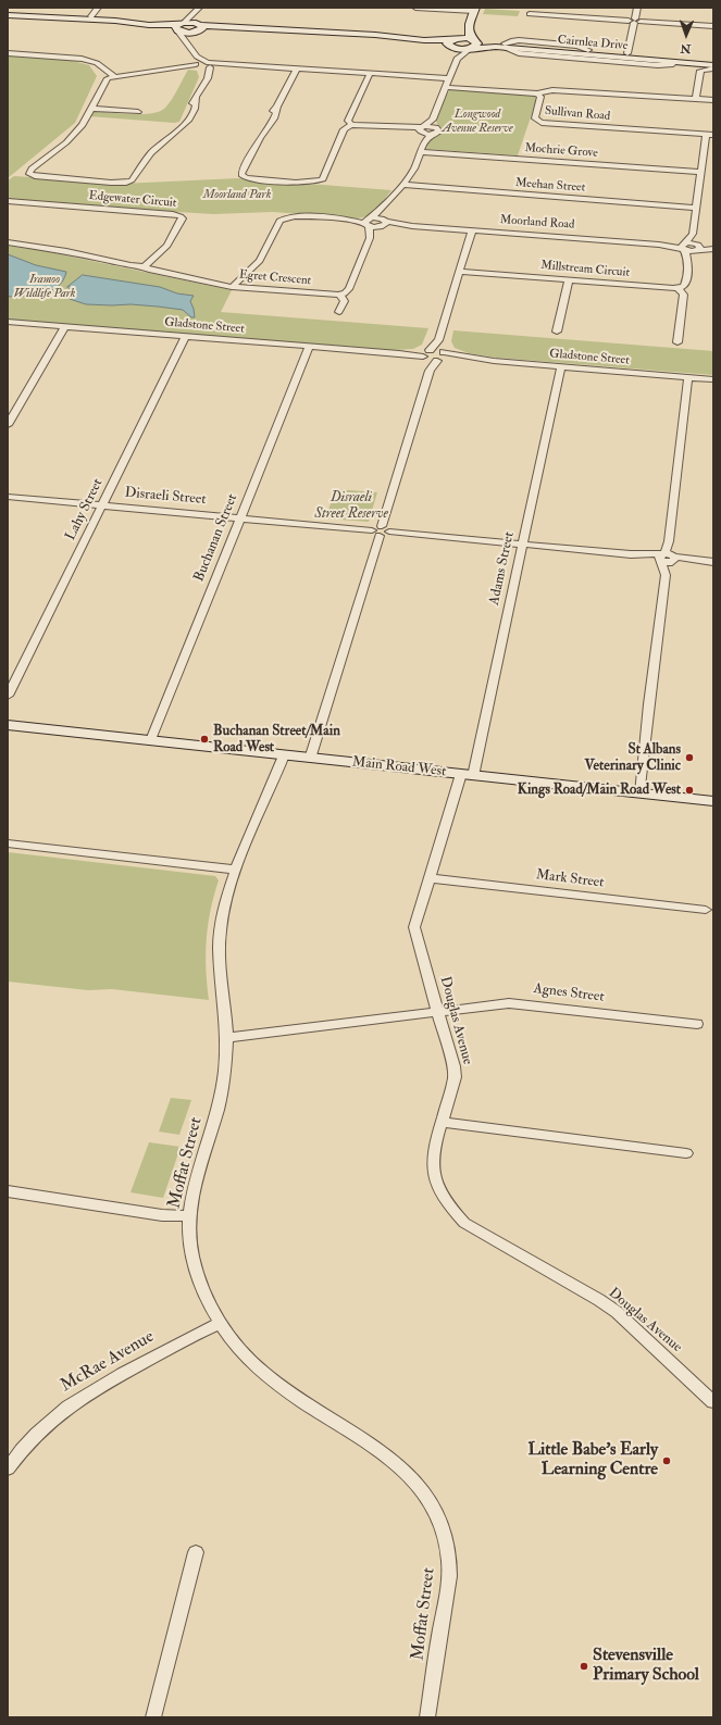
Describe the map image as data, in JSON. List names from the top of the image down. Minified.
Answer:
{"streets":{"street":["Cairnlea Drive","Sullivan Road","Mochrie Grove","Meehan Street","Edgewater Circuit","Moorland Road","Millstream Circuit","Egret Crescent","Gladstone Street","Disraeli Street","Lahy Street","Buchanan Street","Adams Street","Main Road West","Mark Street","Agnes Street","Douglas Avenue","Moffat Street","McRae Avenue"]},"crossings":[["Edgewater Circuit","Egret Crescent"],["Moorland Road","Egret Crescent"],["Gladstone Street","Lahy Street"],["Gladstone Street","Buchanan Street"],["Gladstone Street","Adams Street"],["Disraeli Street","Lahy Street"],["Disraeli Street","Buchanan Street"],["Disraeli Street","Adams Street"],["Buchanan Street","Main Road West"],["Adams Street","Main Road West"],["Adams Street","Douglas Avenue"],["Main Road West","Douglas Avenue"],["Main Road West","Moffat Street"],["Mark Street","Douglas Avenue"],["Agnes Street","Douglas Avenue"],["Agnes Street","Moffat Street"],["Moffat Street","McRae Avenue"]],"parks":["Longwood Avenue Reserve","Moorland Park","Iramoo Wildlife Park","Disraeli Street Reserve"],"places":["Buchanan Street/Main Road West","St Albans Veterinary Clinic","Kings Road/Main Road West","Little Babe's Early Learning Centre","Stevensville Primary School"],"north":"bottom"}
